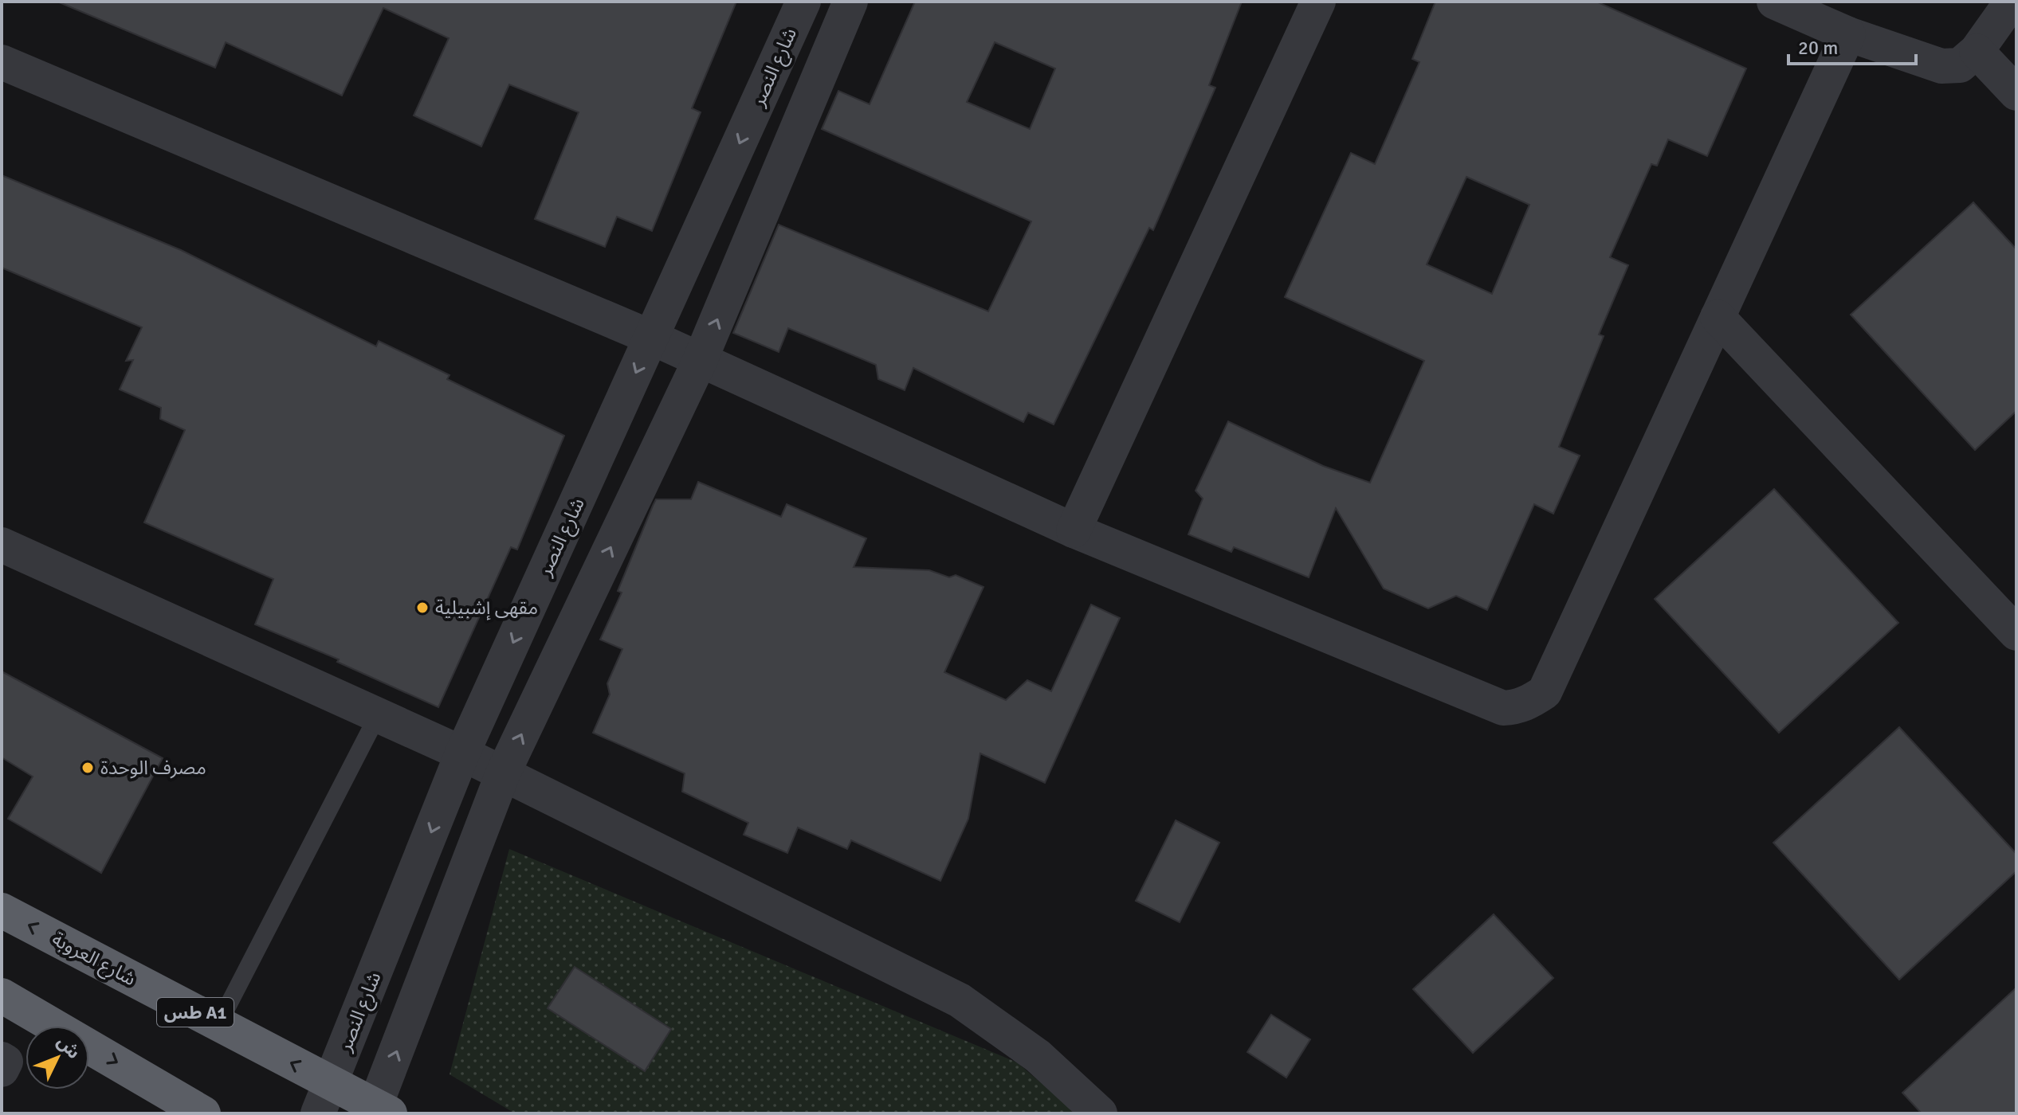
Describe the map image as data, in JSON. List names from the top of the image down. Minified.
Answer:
{"streets":{"highway":["شارع العروبة","طس A1"],"street":["شارع النصر"]},"crossings":[["شارع النصر","شارع العروبة"]],"places":["مقهى إشبيلية","مصرف الوحدة"],"scale_bar":"20 m","north":"top right"}
